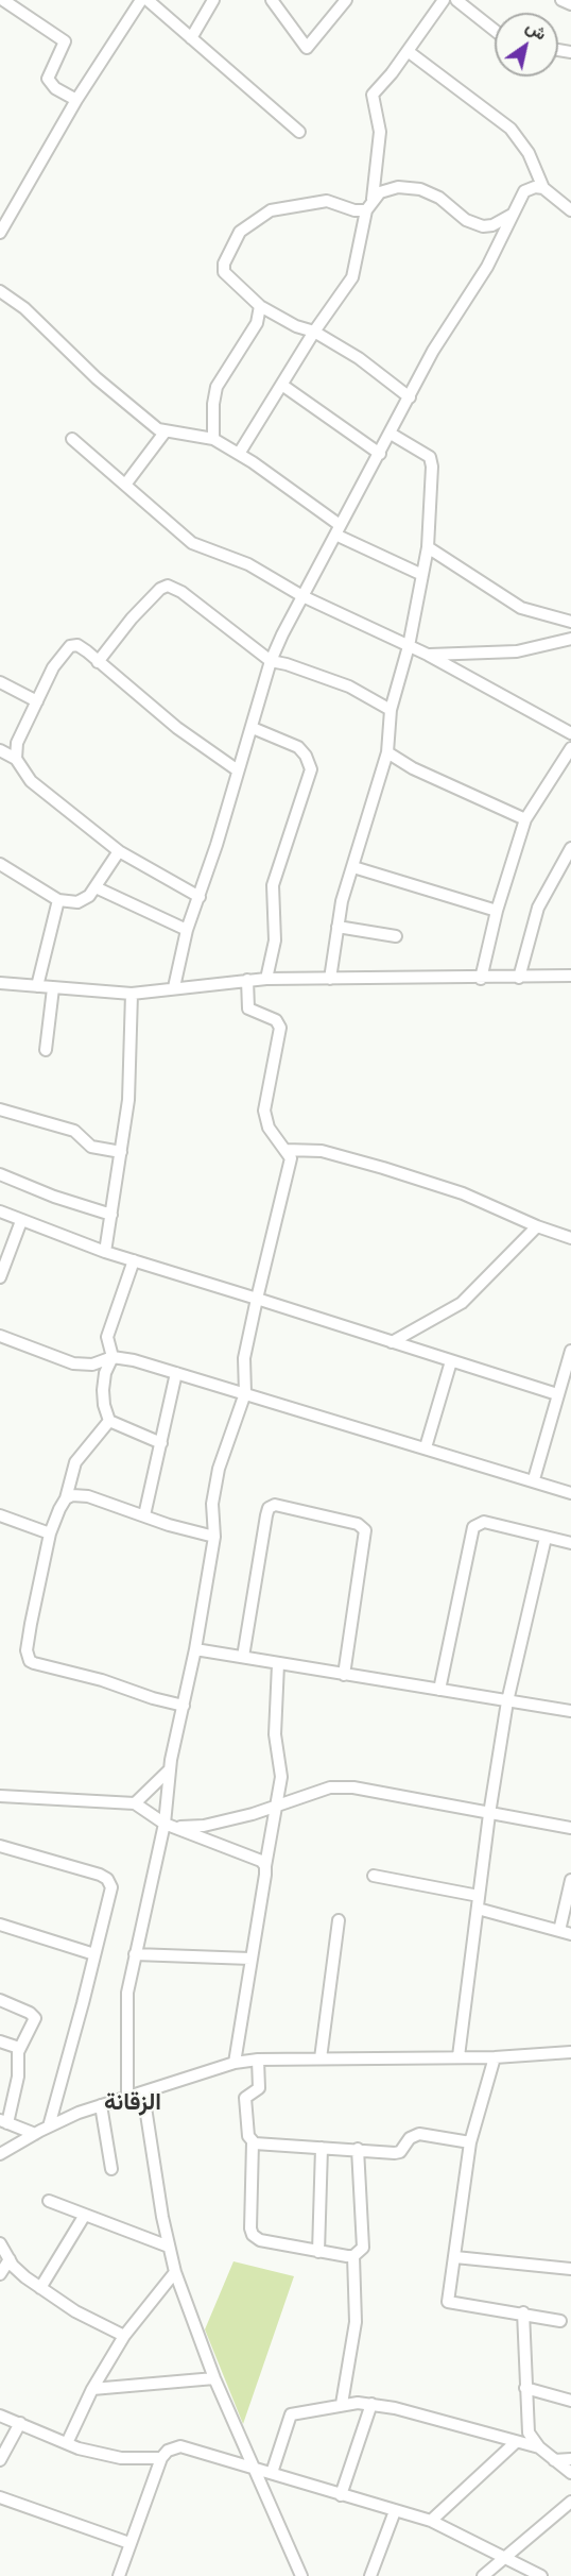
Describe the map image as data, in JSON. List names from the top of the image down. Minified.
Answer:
{"districts":["الزقانة"],"north":"top right"}
